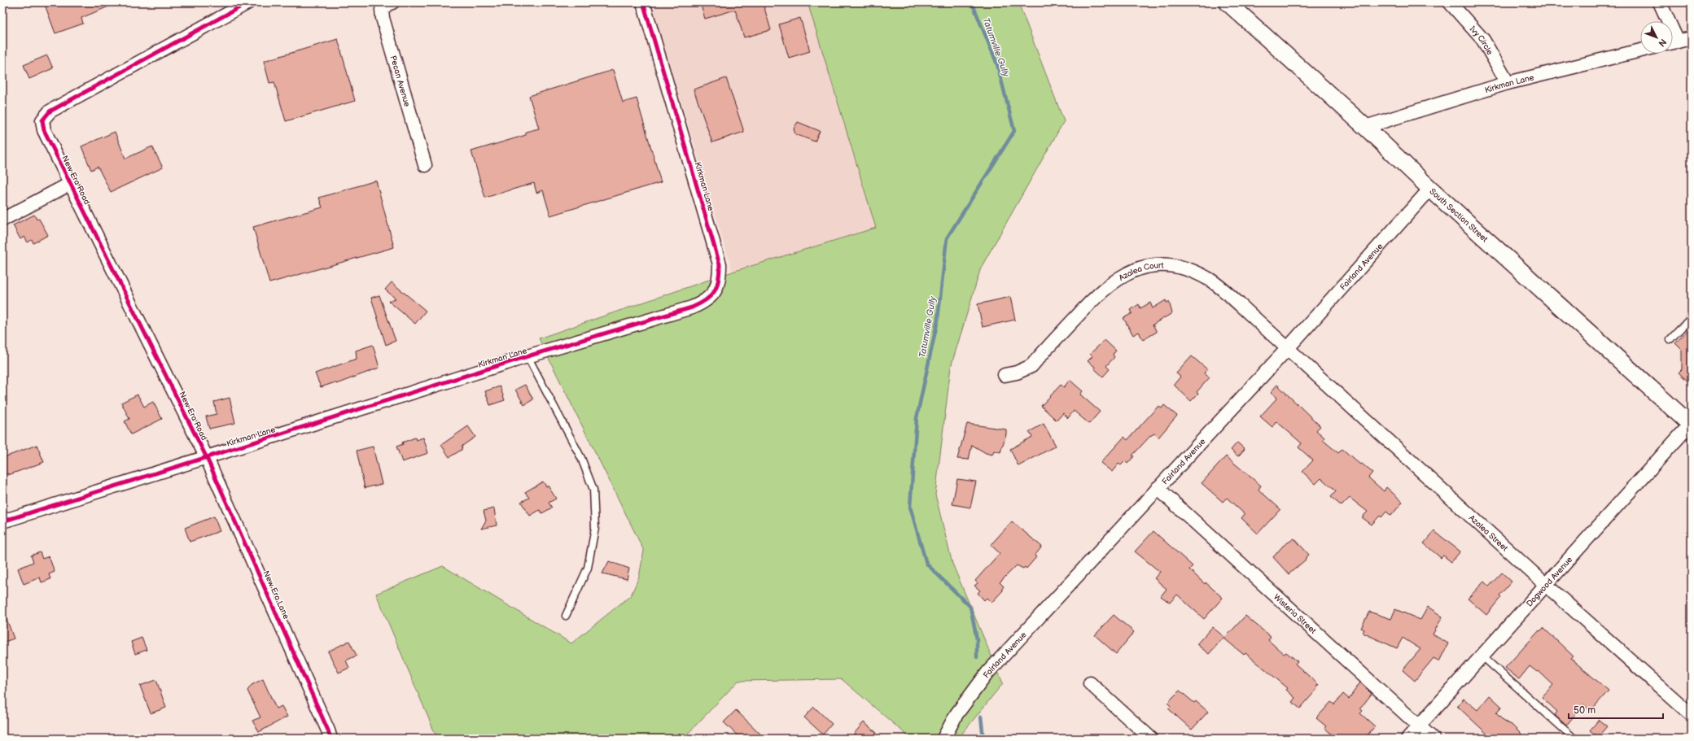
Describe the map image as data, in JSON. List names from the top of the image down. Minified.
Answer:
{"streets":{"street":["Ivy Circle","Pecan Avenue","Kirkman Lane","New Era Road","South Section Street","Fairland Avenue","Azalea Court","Azalea Street","Dogwood Avenue","New Era Lane","Wisteria Street"]},"crossings":[["Ivy Circle","Kirkman Lane"],["Kirkman Lane","New Era Road"],["Kirkman Lane","South Section Street"],["Kirkman Lane","New Era Lane"],["New Era Road","New Era Lane"],["South Section Street","Fairland Avenue"],["South Section Street","Dogwood Avenue"],["Fairland Avenue","Azalea Court"],["Fairland Avenue","Azalea Street"],["Fairland Avenue","Wisteria Street"],["Azalea Court","Azalea Street"],["Azalea Street","Dogwood Avenue"],["Dogwood Avenue","Wisteria Street"]],"water":["Tatumville Gully"],"scale_bar":"50 m","north":"bottom right"}
